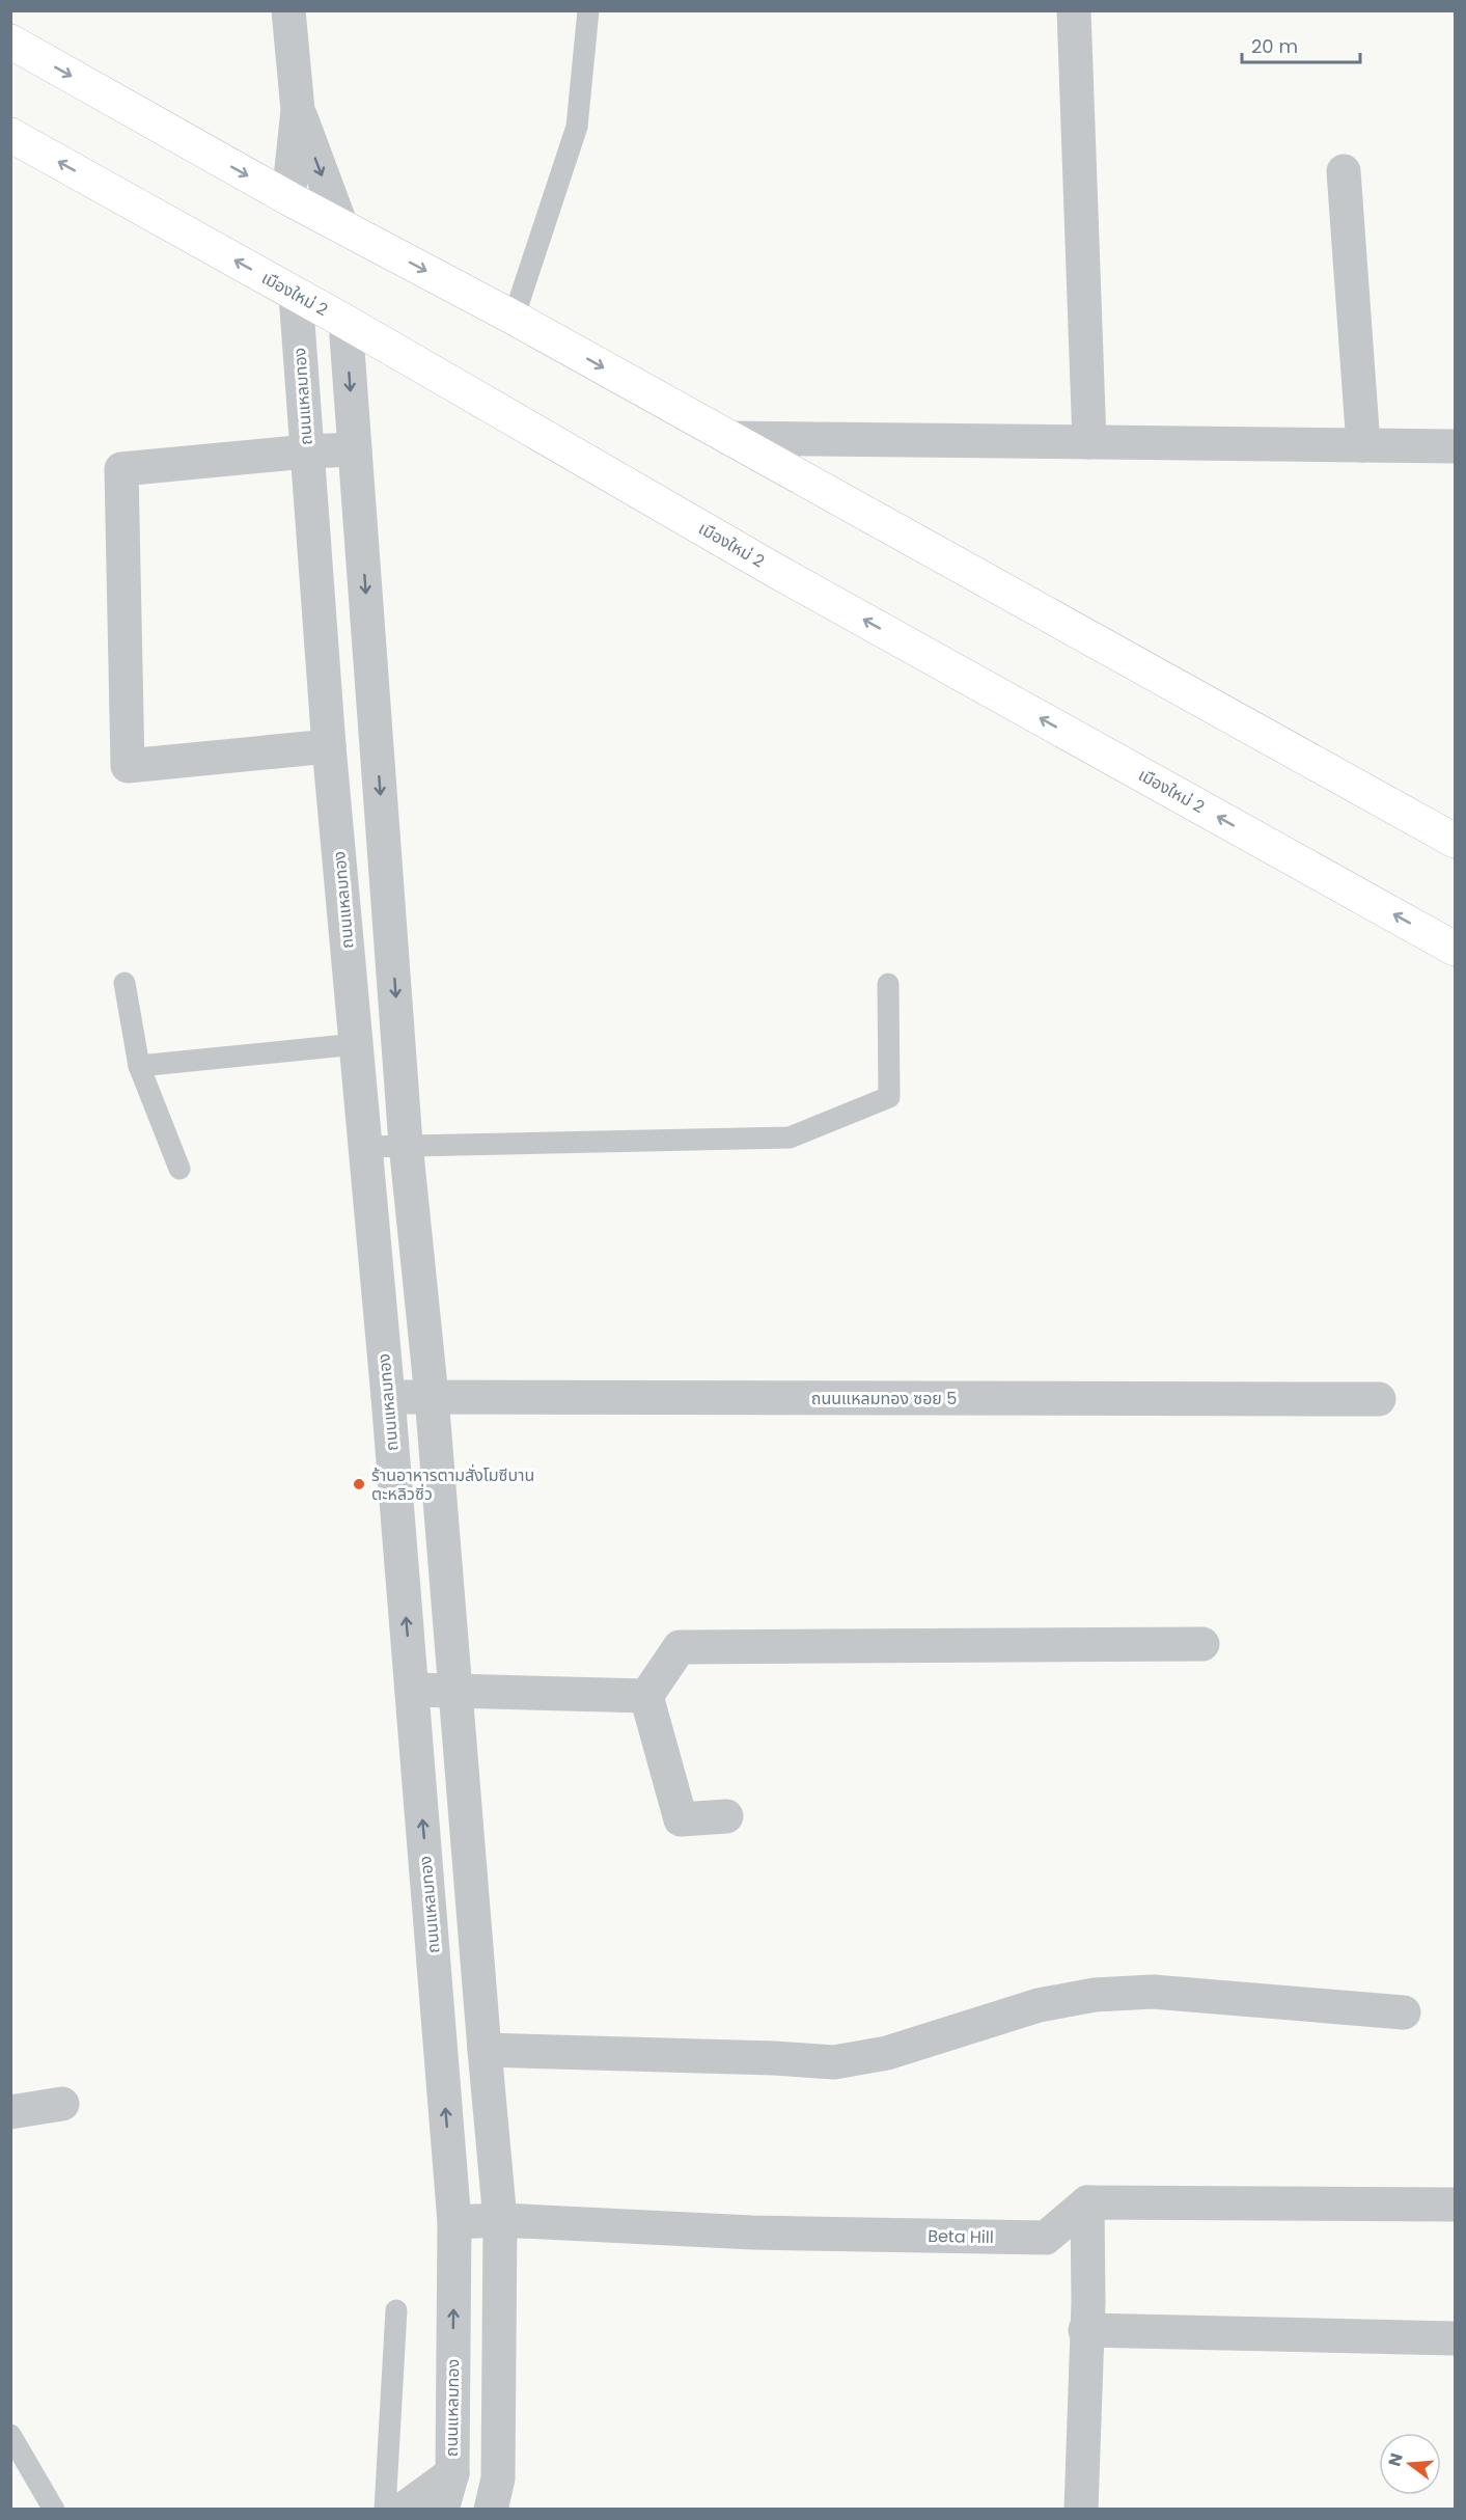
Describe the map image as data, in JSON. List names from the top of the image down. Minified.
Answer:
{"streets":{"main road":["เมืองใหม่ 2"],"street":["ถนนแหลมทอง","ถนนแหลมทอง ซอย 5","Beta Hill"]},"crossings":[["เมืองใหม่ 2","ถนนแหลมทอง"],["ถนนแหลมทอง","ถนนแหลมทอง ซอย 5"],["ถนนแหลมทอง","Beta Hill"]],"places":["ร้านอาหารตามสั่งโมซีบาน ตะหลิวซิ่ว"],"scale_bar":"20 m","north":"left"}
